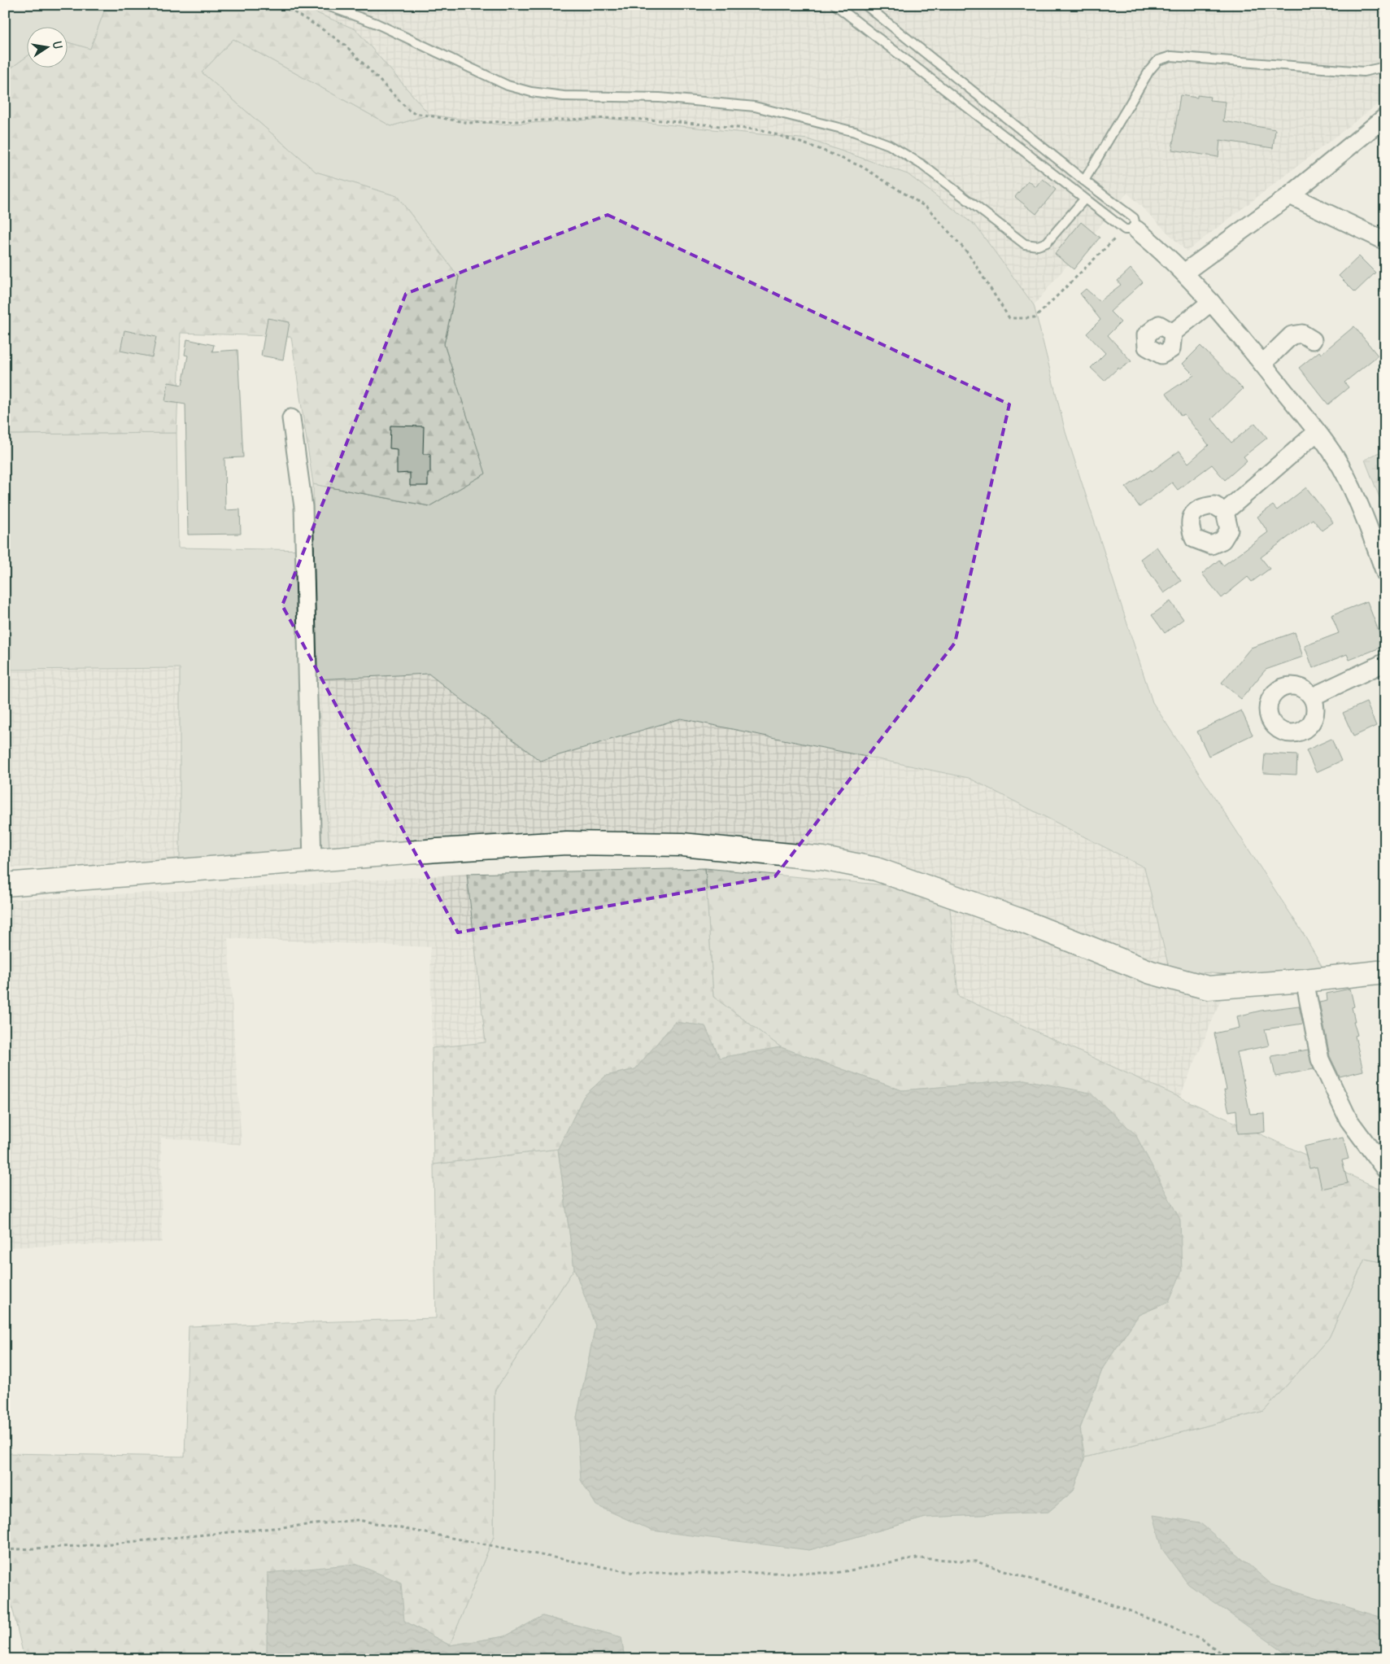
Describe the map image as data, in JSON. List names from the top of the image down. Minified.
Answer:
{"north":"right"}
